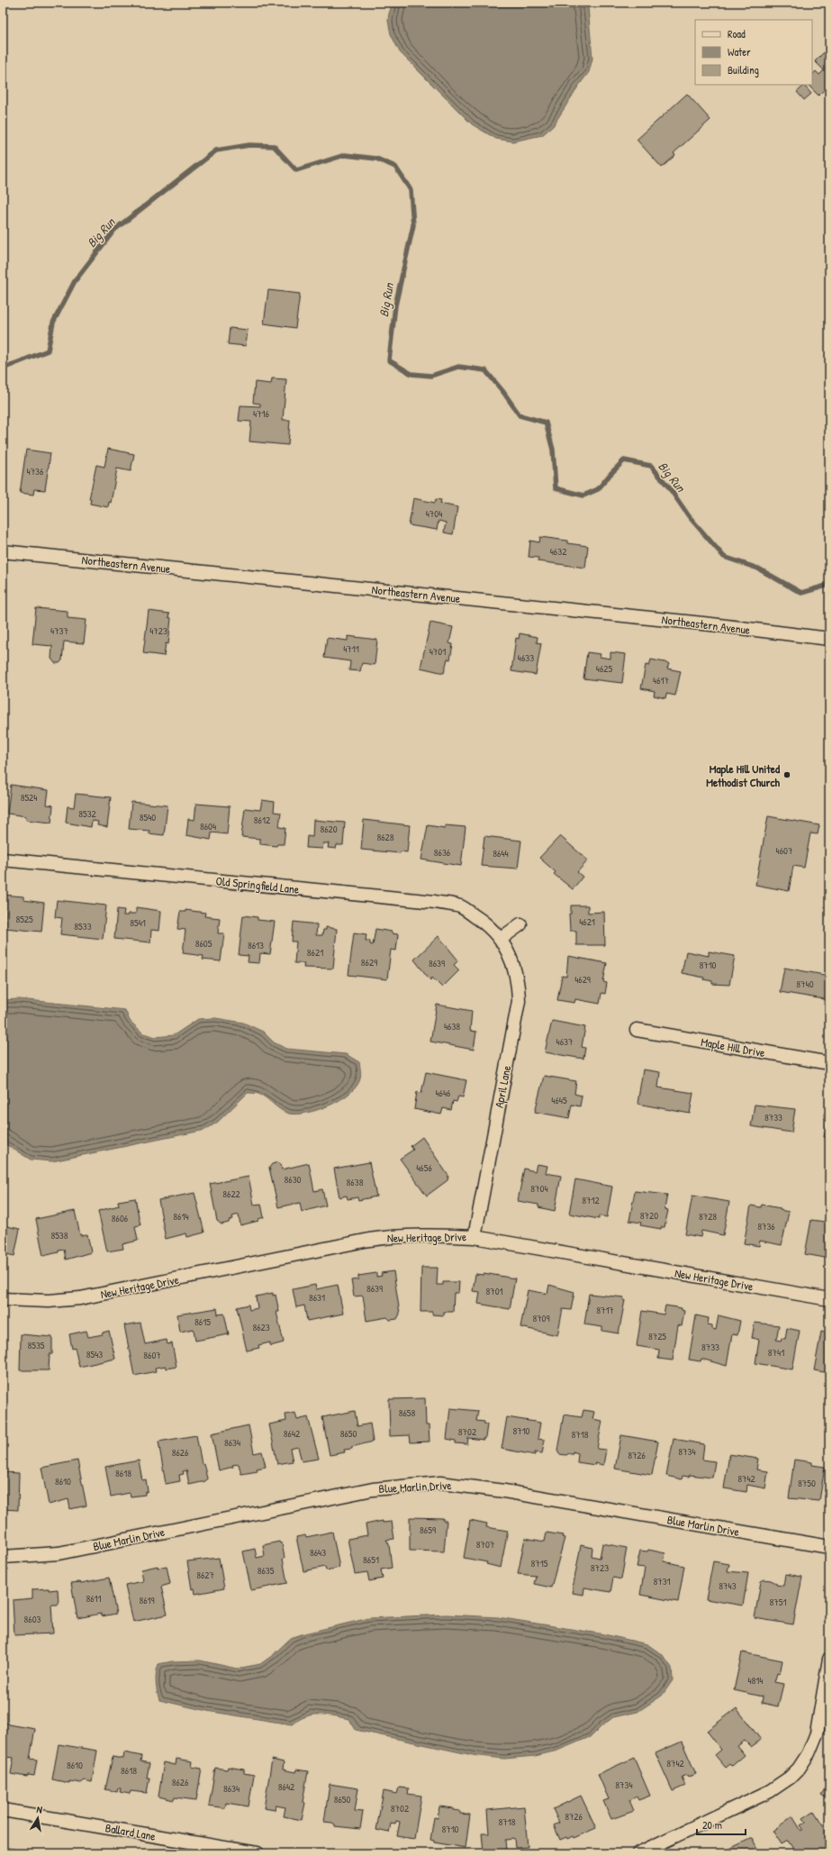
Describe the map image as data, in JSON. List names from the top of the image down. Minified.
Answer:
{"streets":{"street":["Northeastern Avenue","Old Springfield Lane","Maple Hill Drive","April Lane","New Heritage Drive","Blue Marlin Drive","Ballard Lane"]},"crossings":[["Old Springfield Lane","April Lane"],["April Lane","New Heritage Drive"]],"water":["Big Run"],"places":["Maple Hill United Methodist Church"],"house_numbers":["4716","4736","4704","4632","4737","4723","4711","4701","4633","4625","4617","8524","8532","8540","8612","8604","8620","8628","4607","8636","8644","8525","4621","8541","8533","8605","8613","8621","8629","8639","8710","4629","8740","4638","4637","4646","4645","8733","4656","8630","8638","8704","8622","8712","8720","8614","8728","8606","8736","8538","8639","8701","8631","8717","8709","8615","8623","8725","8535","8733","8741","8543","8607","8658","8710","8702","8642","8650","8718","8634","8734","8626","8726","8618","8742","8610","8750","8659","8707","8643","8651","8715","8723","8635","8627","8731","8743","8611","8619","8751","8603","4814","8742","8610","8618","8626","8734","8642","8634","8650","8702","8726","8718","8710"],"legend":["Road","Water","Building"],"scale_bar":"20 m","north":"top"}
